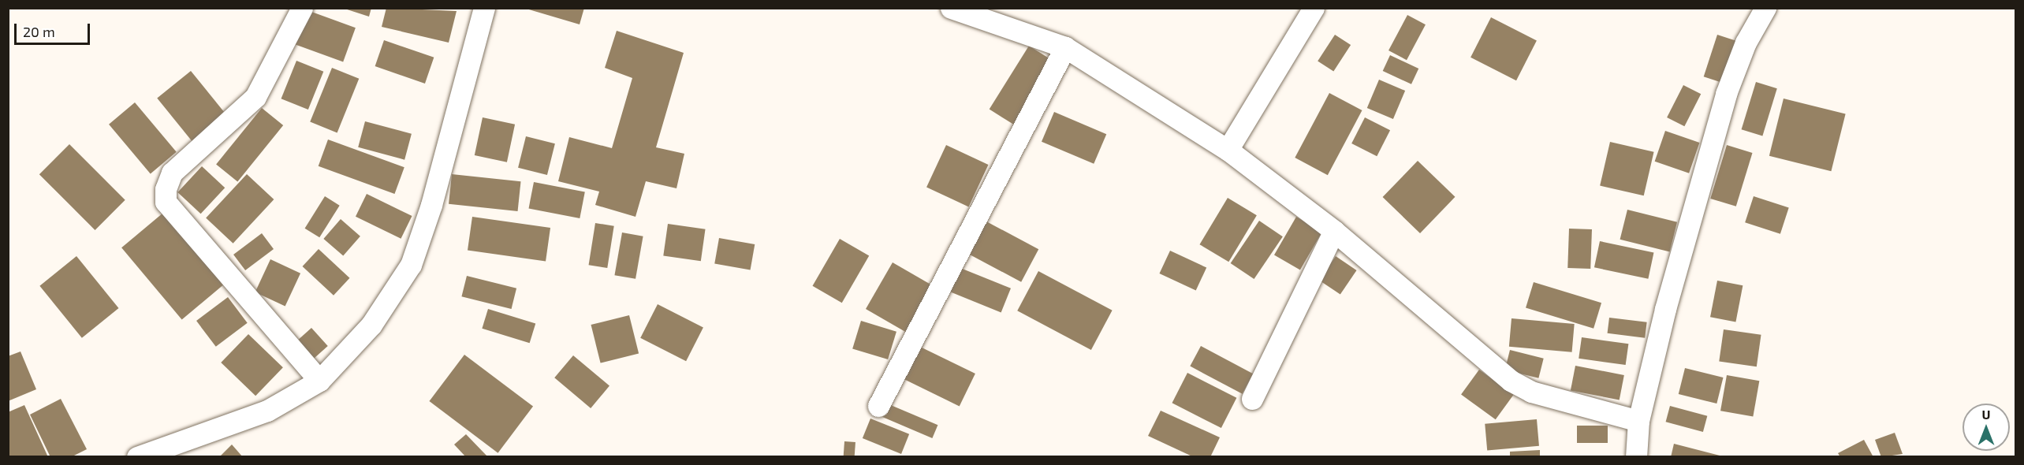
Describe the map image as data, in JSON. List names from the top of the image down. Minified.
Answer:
{"scale_bar":"20 m","north":"top"}
